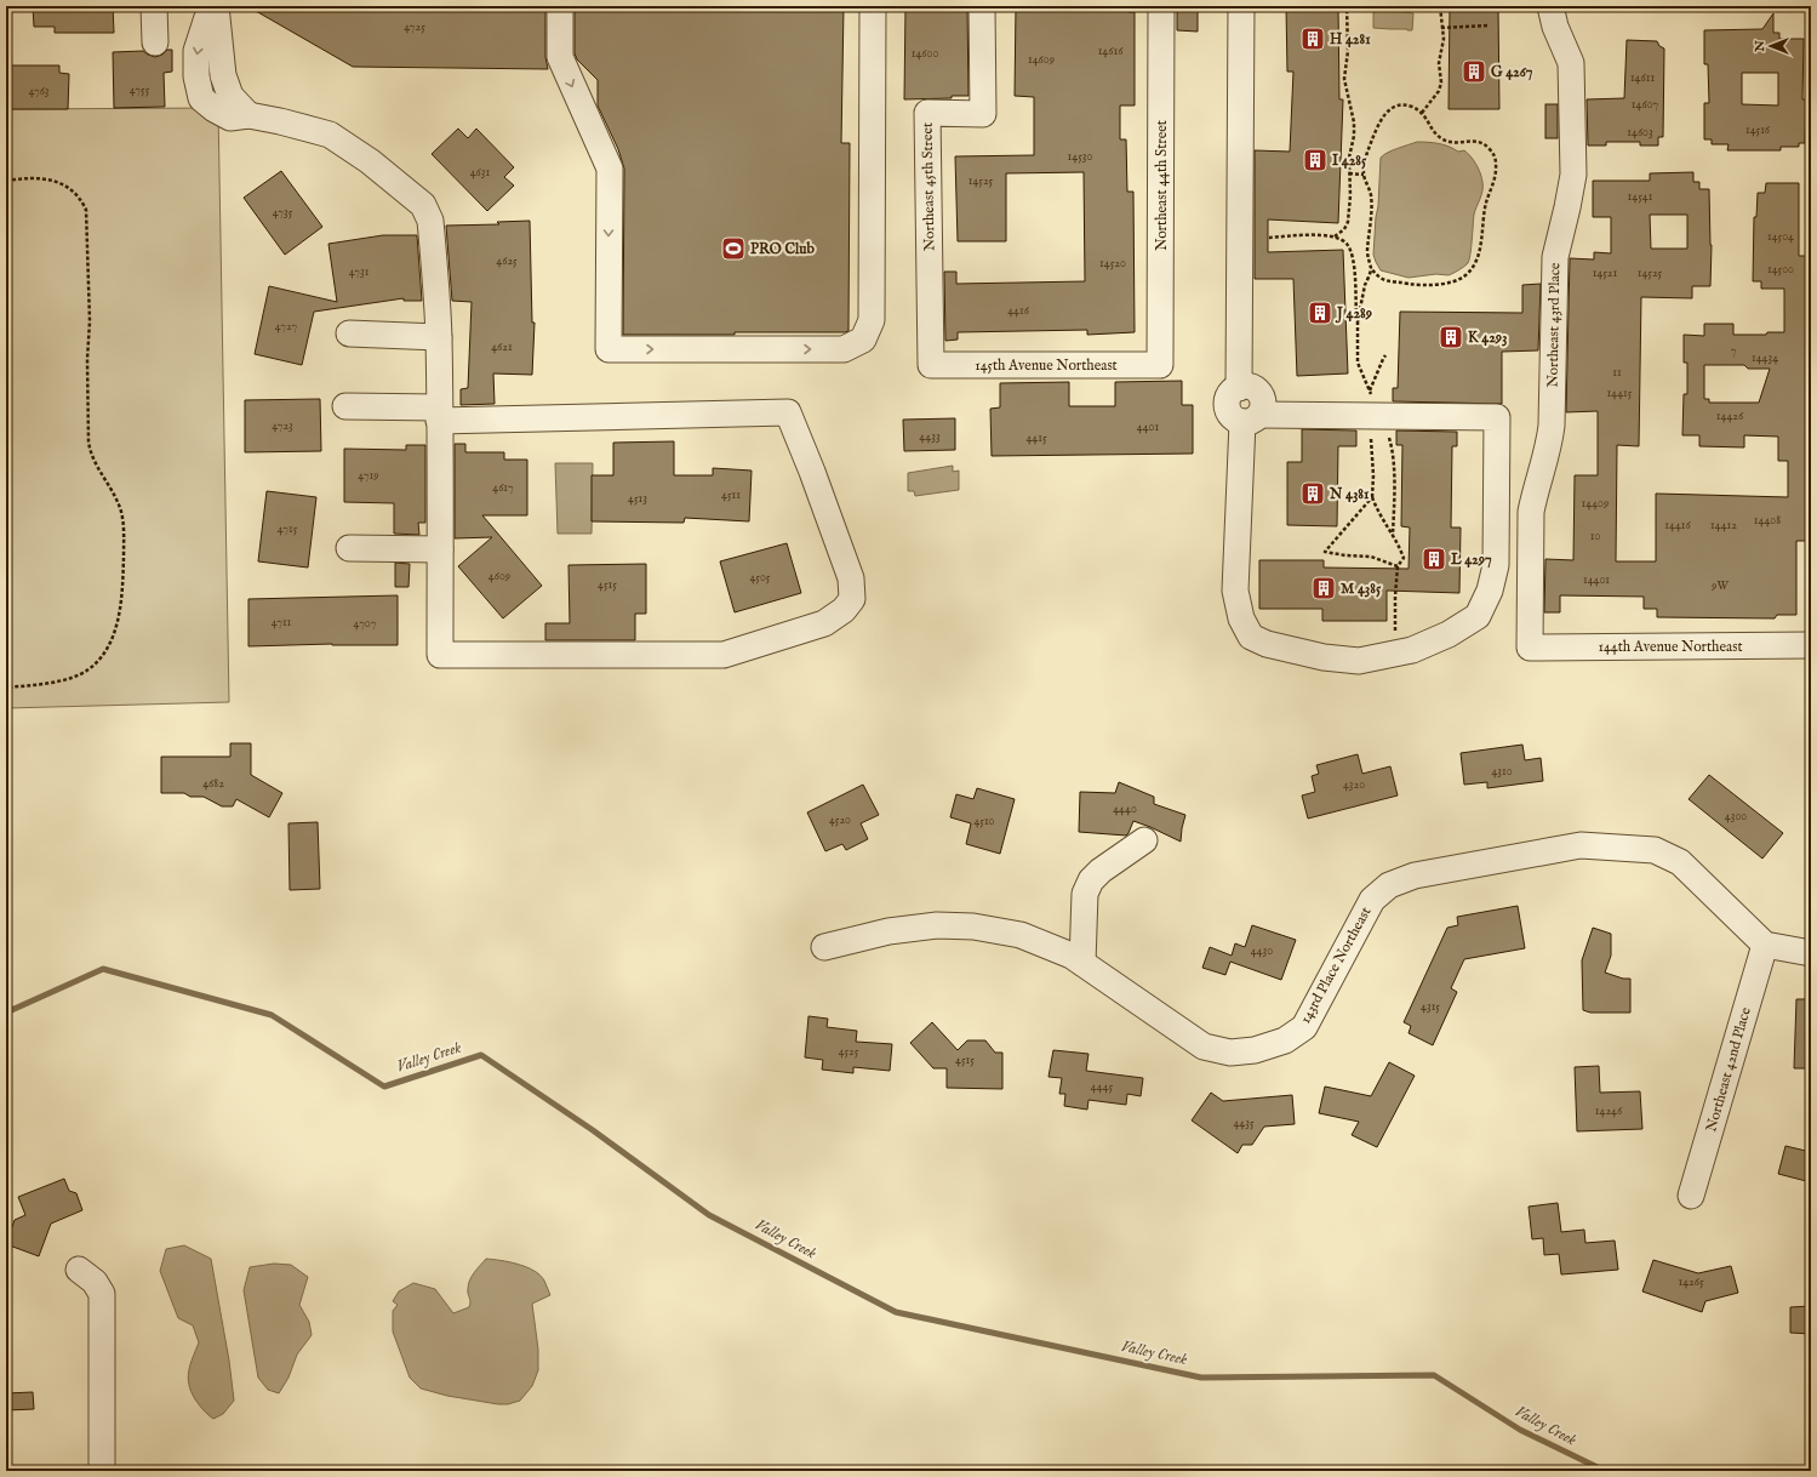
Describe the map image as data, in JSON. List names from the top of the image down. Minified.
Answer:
{"streets":{"street":["Northeast 44th Street","Northeast 45th Street","Northeast 43rd Place","145th Avenue Northeast","144th Avenue Northeast","143rd Place Northeast","Northeast 42nd Place"]},"crossings":[["Northeast 44th Street","145th Avenue Northeast"],["Northeast 45th Street","145th Avenue Northeast"],["Northeast 43rd Place","144th Avenue Northeast"],["143rd Place Northeast","Northeast 42nd Place"]],"water":["Valley Creek"],"places":{"building":["H 4281","G 4267","I 4285","J 4289","K 4293","N 4381","L 4297","M 4385"],"sports":["PRO Club"]},"house_numbers":["4725","14616","14600","14609","14611","4755","4763","14607","14516","14603","14530","4631","14525","14541","4735","14504","4625","14520","14500","4731","14521","14525","4416","4727","4621","7","14434","11","14415","14426","4723","4401","4433","4415","4719","4617","4511","4513","14409","14408","14416","14412","4715","10","4609","4505","14401","4515","9W","4711","4707","4310","4682","4320","4440","4300","4520","4510","4430","4315","4525","4515","4445","14246","4435","14265"],"north":"left"}
